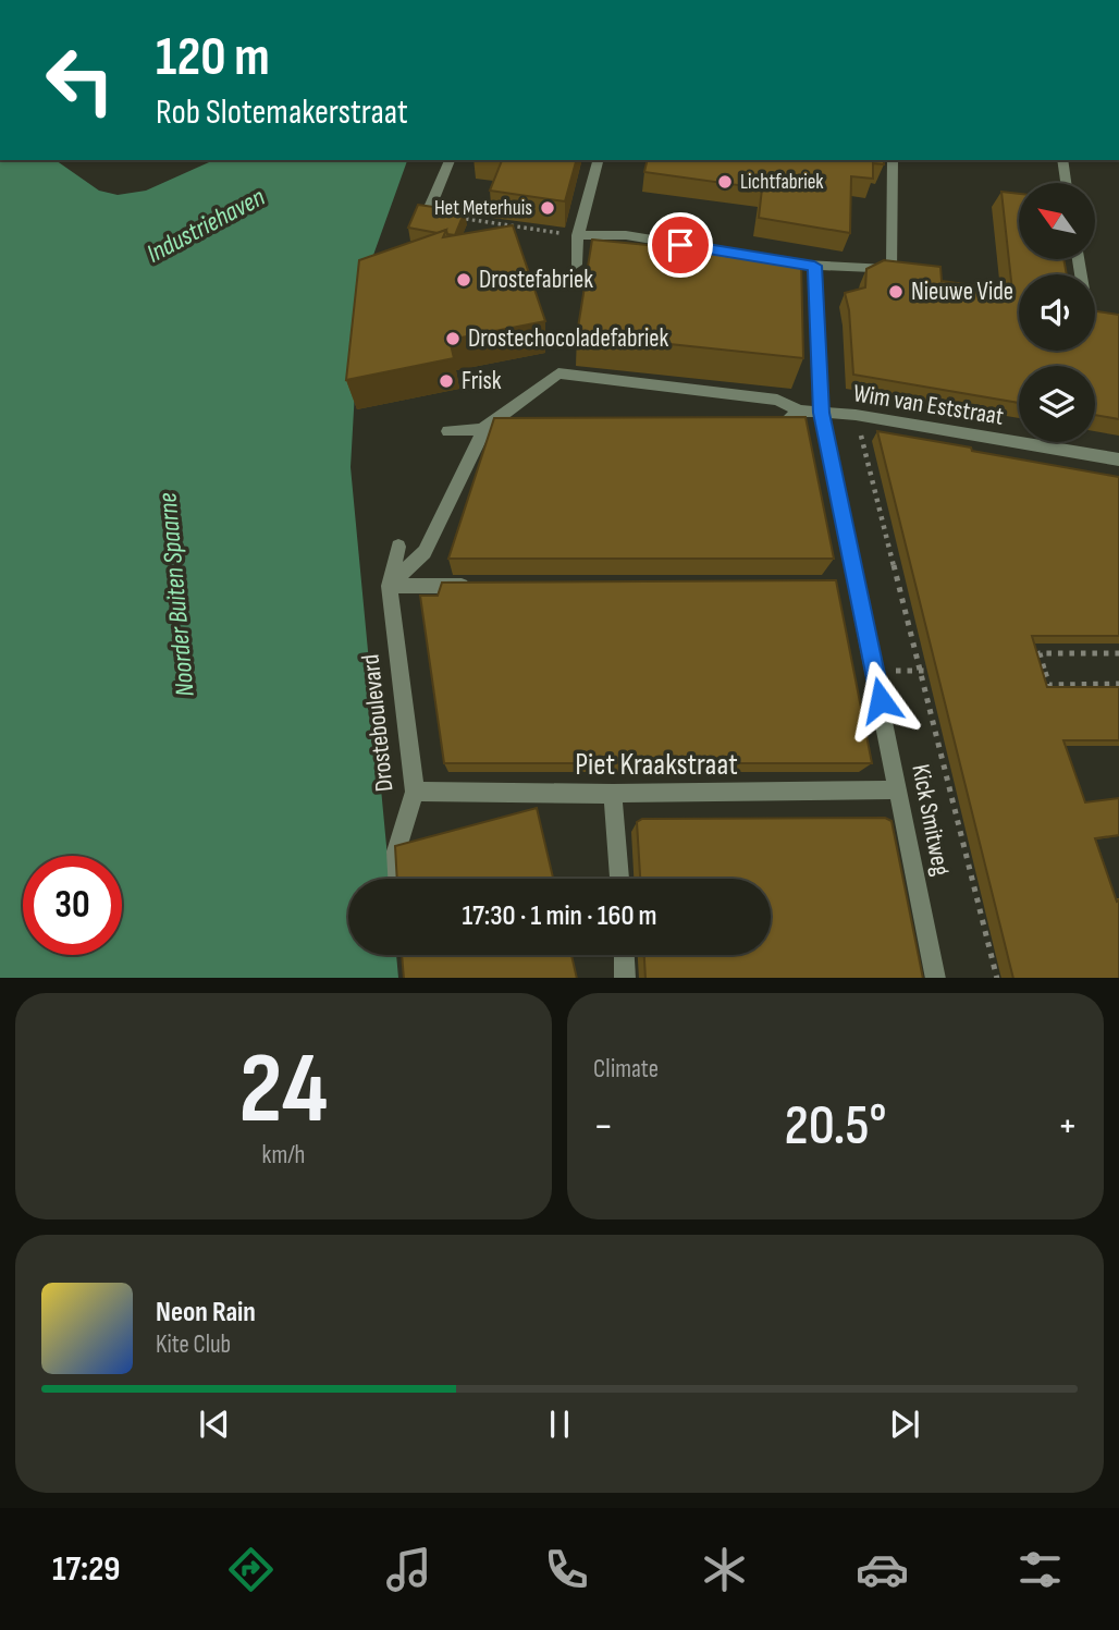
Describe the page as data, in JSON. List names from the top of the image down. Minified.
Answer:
{"streets":{"street":["Wim van Eststraat","Drosteboulevard","Piet Kraakstraat","Kick Smitweg"]},"crossings":[["Wim van Eststraat","Kick Smitweg"],["Drosteboulevard","Piet Kraakstraat"],["Piet Kraakstraat","Kick Smitweg"]],"water":["Industriehaven","Noorder Buiten Spaarne"],"places":["Lichtfabriek","Het Meterhuis","Drostefabriek","Nieuwe Vide","Drostechocoladefabriek","Frisk"],"north":"top left","page":{"turn":["120 m","Rob Slotemakerstraat"],"limit":"30","trip":"17:30 · 1 min · 160 m","tile":[["24","km/h"],"Climate"],"heat":["−","20.5°","+"],"song":["Neon Rain","Kite Club"],"tabs":"17:29"}}
